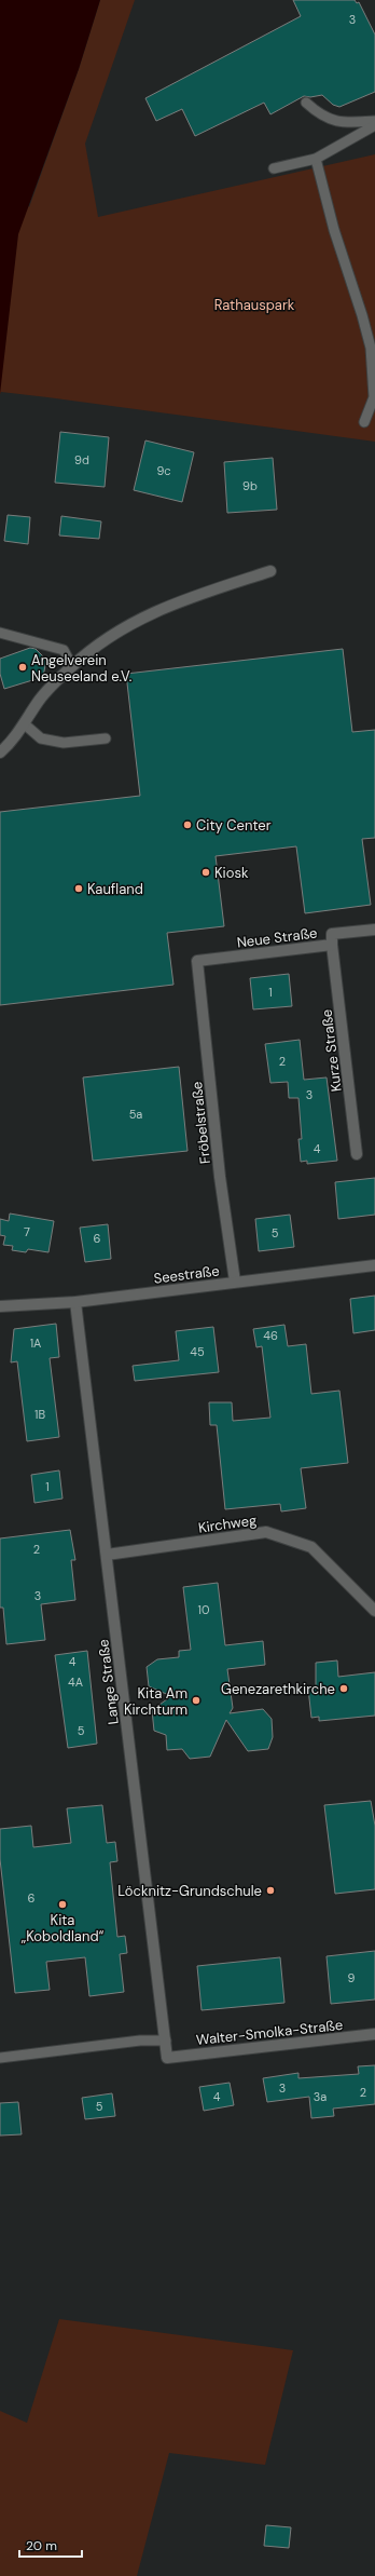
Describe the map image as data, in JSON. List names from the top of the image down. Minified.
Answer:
{"streets":{"street":["Neue Straße","Kurze Straße","Fröbelstraße","Seestraße","Kirchweg","Lange Straße","Walter-Smolka-Straße"]},"crossings":[["Neue Straße","Kurze Straße"],["Neue Straße","Fröbelstraße"],["Fröbelstraße","Seestraße"],["Seestraße","Lange Straße"],["Kirchweg","Lange Straße"],["Lange Straße","Walter-Smolka-Straße"]],"parks":["Rathauspark"],"places":["Angelverein Neuseeland e.V.","City Center","Kiosk","Kaufland","Genezarethkirche","Kita Am Kirchturm","Löcknitz-Grundschule","Kita „Koboldland“"],"house_numbers":["3","9d","9c","9b","1","2","3","5a","4","7","5","6","46","1A","45","1B","1","2","3","10","4","4A","5","6","9","3","2","4","3a","5"],"scale_bar":"20 m"}
